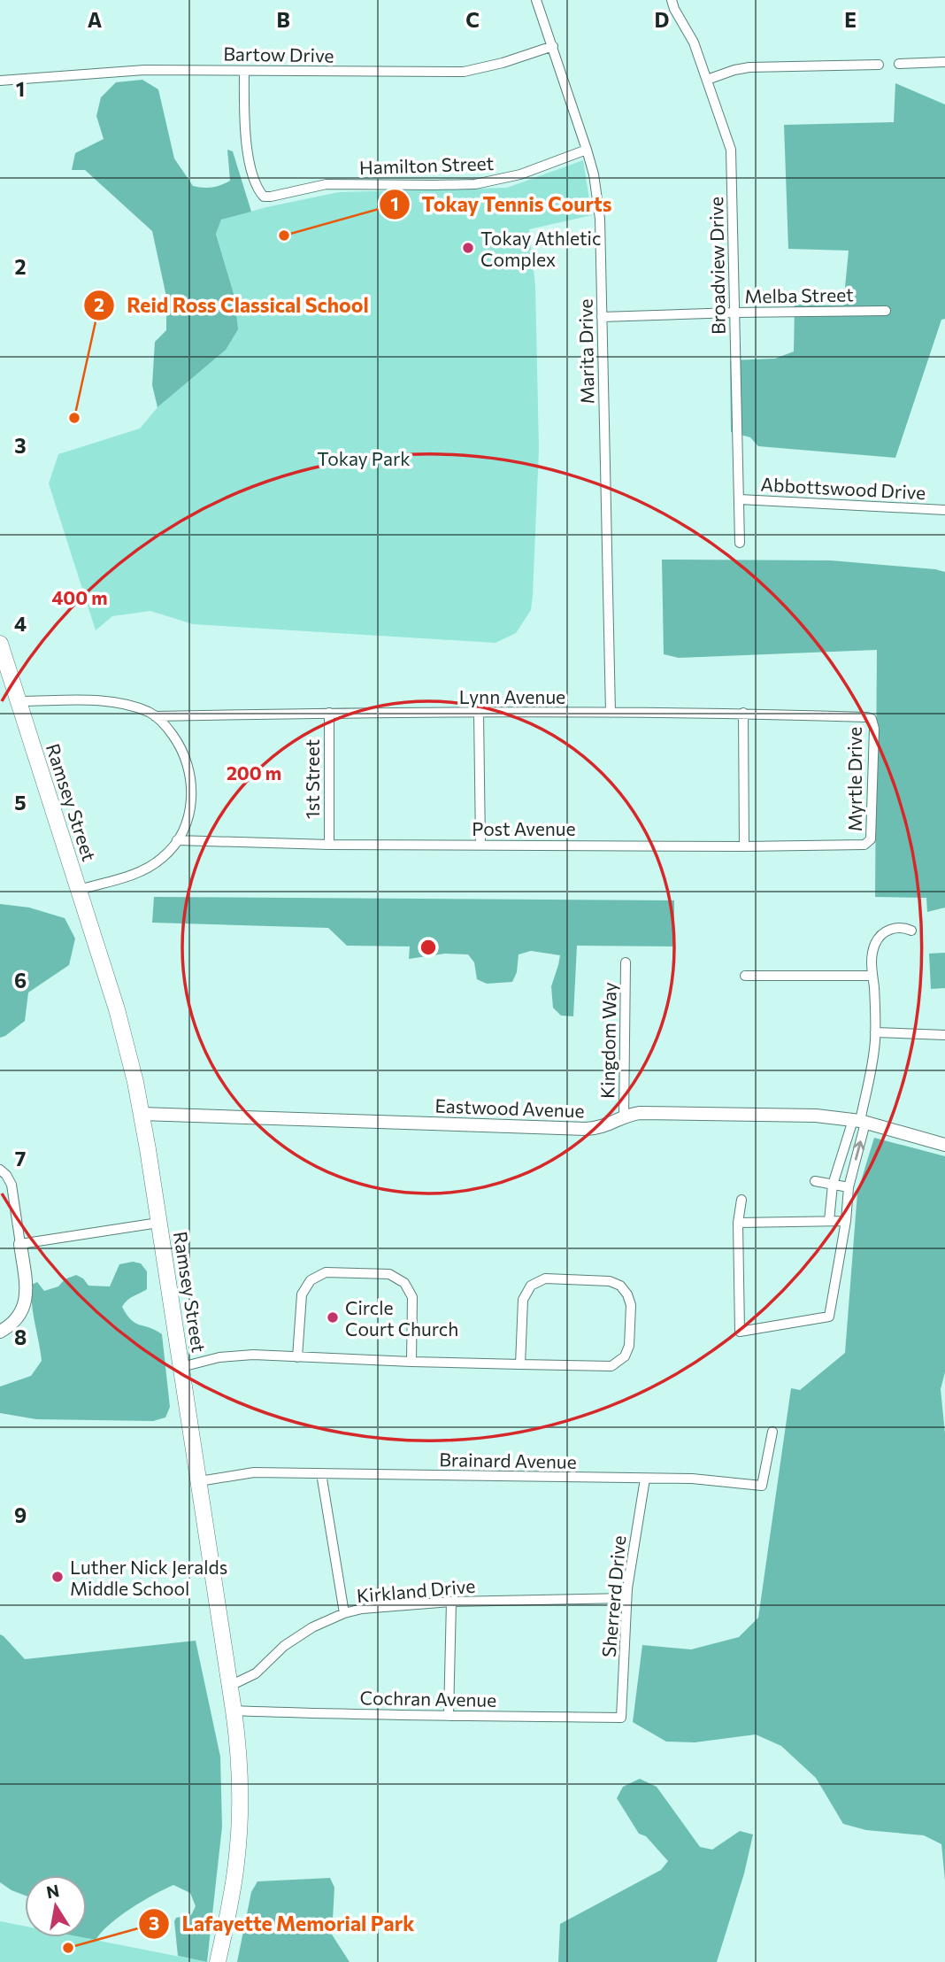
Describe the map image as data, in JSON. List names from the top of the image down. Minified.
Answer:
{"streets":{"main road":["Ramsey Street"],"street":["Bartow Drive","Hamilton Street","Broadview Drive","Melba Street","Marita Drive","Abbottswood Drive","Lynn Avenue","1st Street","Myrtle Drive","Post Avenue","Kingdom Way","Eastwood Avenue","Brainard Avenue","Kirkland Drive","Sherrerd Drive","Cochran Avenue"]},"crossings":[["Bartow Drive","Hamilton Street"],["Bartow Drive","Marita Drive"],["Hamilton Street","Marita Drive"],["Broadview Drive","Melba Street"],["Broadview Drive","Abbottswood Drive"],["Melba Street","Marita Drive"],["Marita Drive","Lynn Avenue"],["Lynn Avenue","1st Street"],["Lynn Avenue","Myrtle Drive"],["1st Street","Post Avenue"],["Myrtle Drive","Post Avenue"],["Ramsey Street","Eastwood Avenue"],["Ramsey Street","Brainard Avenue"],["Ramsey Street","Kirkland Drive"],["Ramsey Street","Cochran Avenue"],["Kingdom Way","Eastwood Avenue"],["Brainard Avenue","Sherrerd Drive"],["Kirkland Drive","Sherrerd Drive"],["Sherrerd Drive","Cochran Avenue"]],"parks":["Tokay Park"],"places":["Tokay Tennis Courts","Tokay Athletic Complex","Reid Ross Classical School","Circle Court Church","Luther Nick Jeralds Middle School","Lafayette Memorial Park"],"north":"top","grid":{"columns":["A","B","C","D","E"],"rows":["1","2","3","4","5","6","7","8","9"]},"rings":["400 m","200 m"]}
